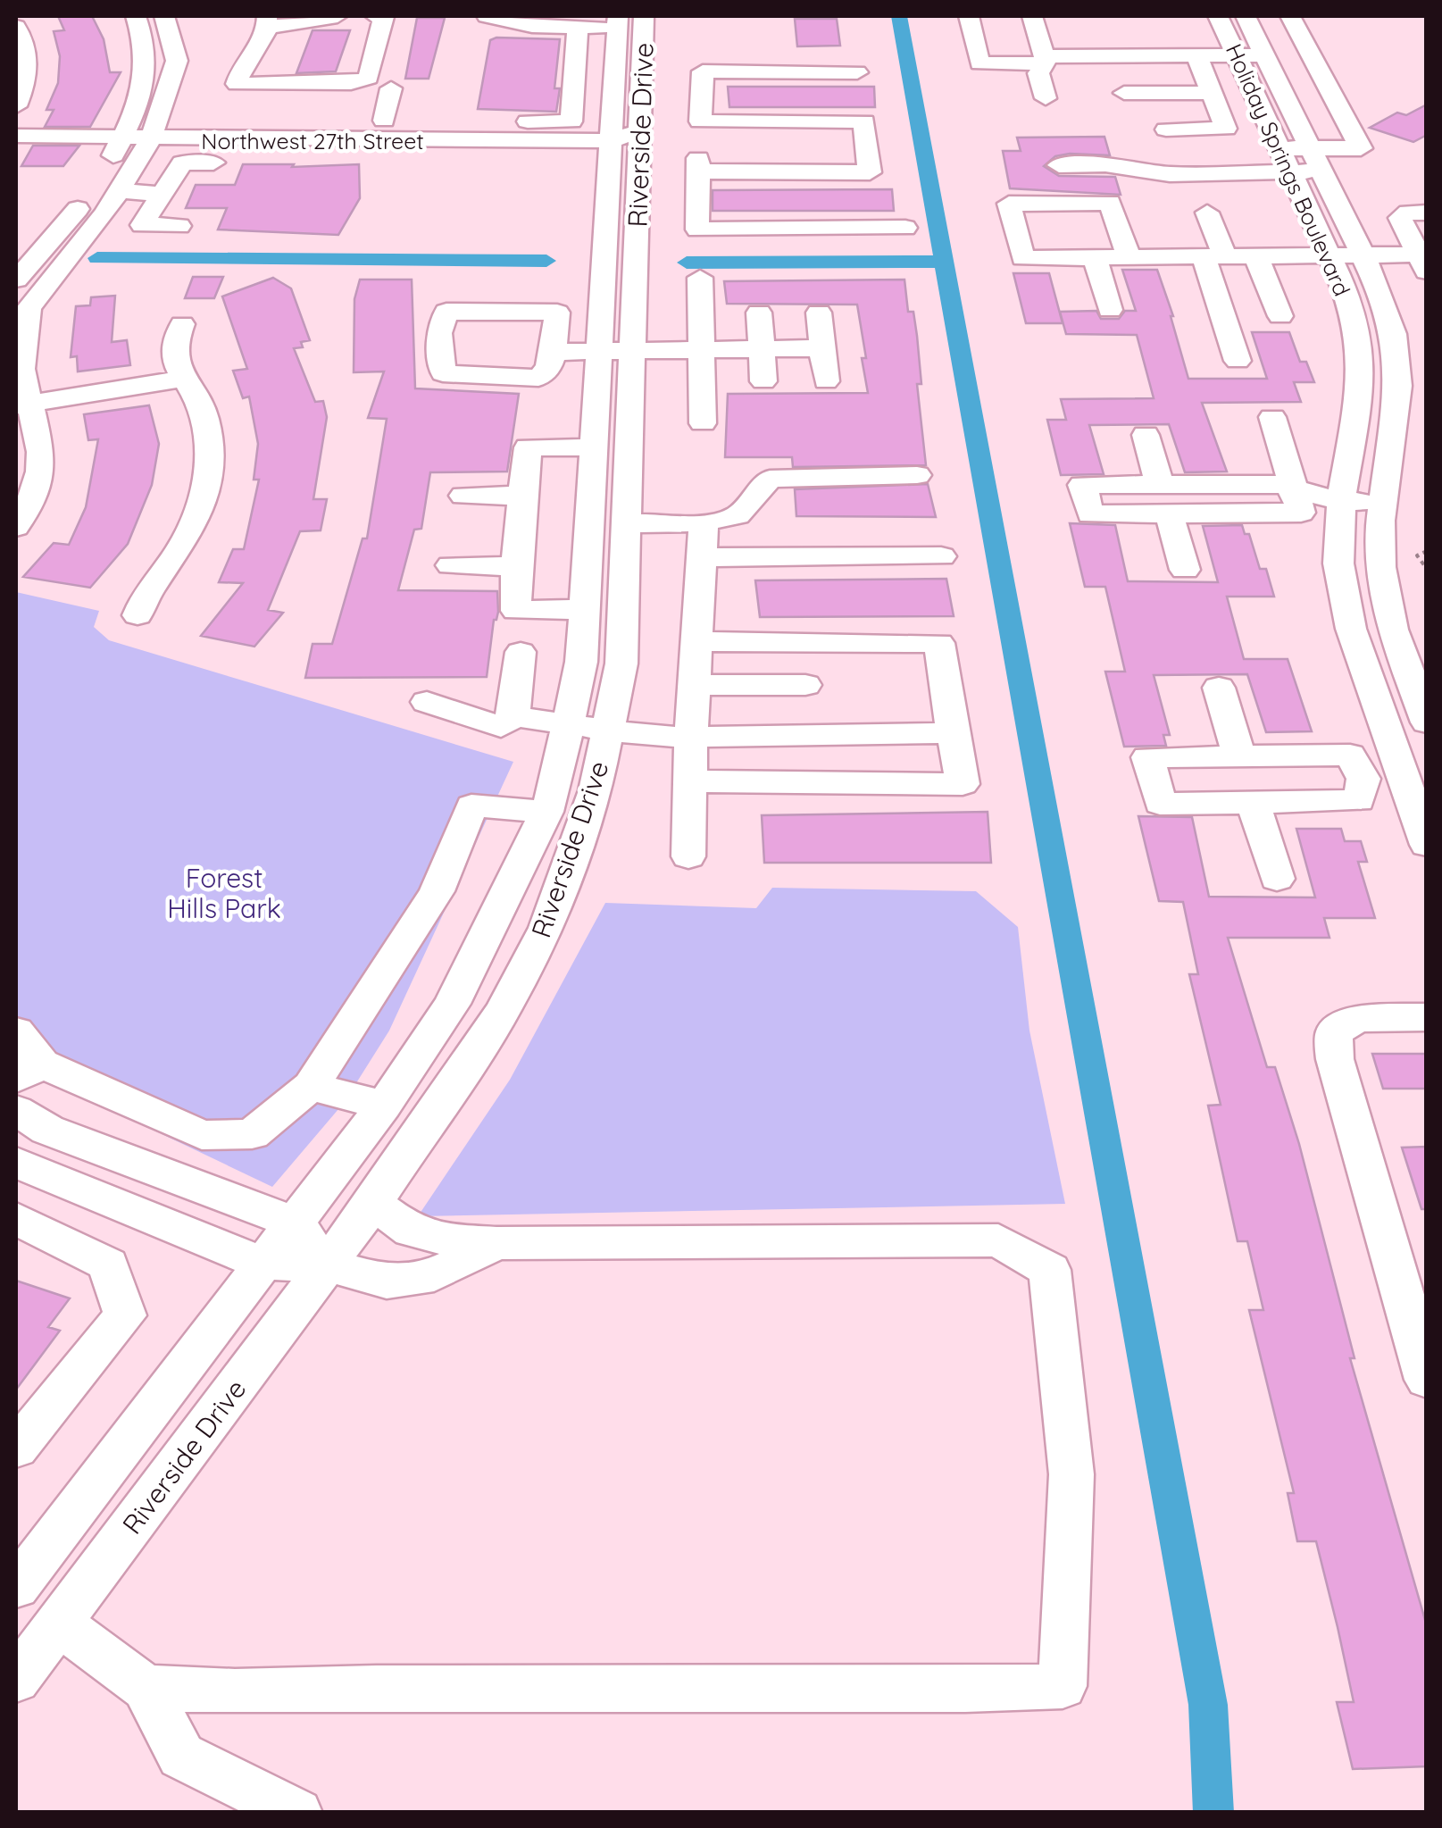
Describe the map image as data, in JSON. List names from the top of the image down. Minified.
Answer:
{"streets":{"street":["Riverside Drive","Northwest 27th Street","Holiday Springs Boulevard"]},"crossings":[["Riverside Drive","Northwest 27th Street"]],"parks":["Forest Hills Park"]}
